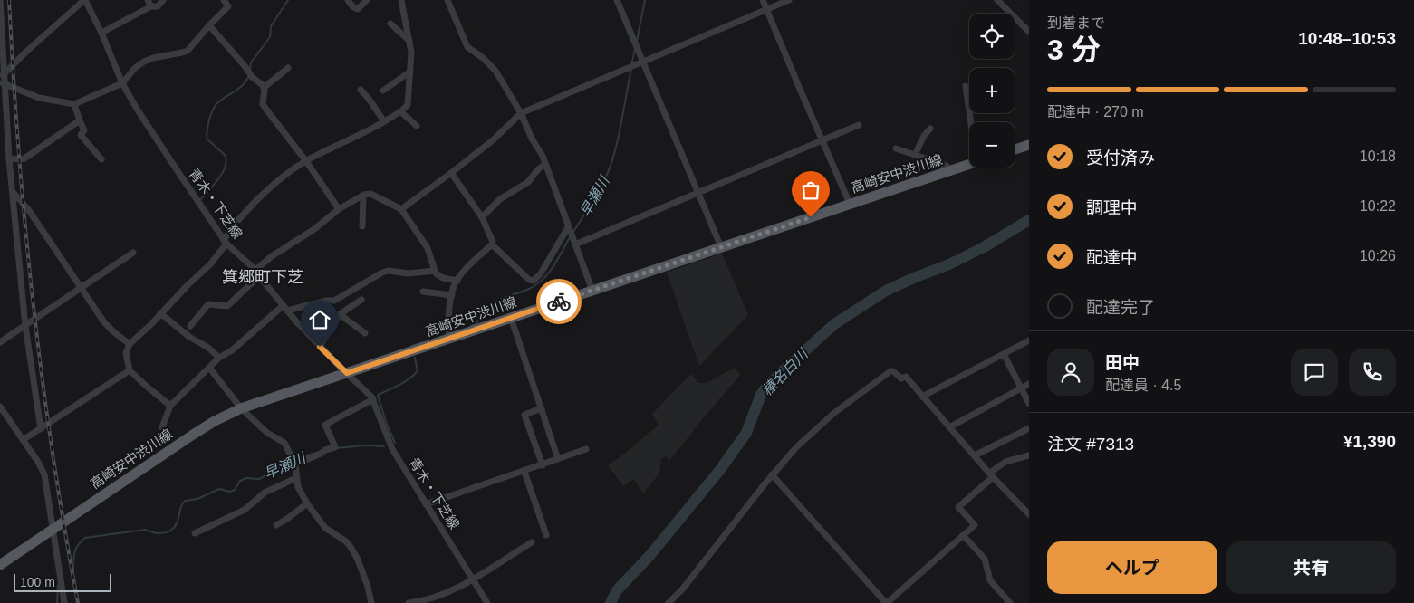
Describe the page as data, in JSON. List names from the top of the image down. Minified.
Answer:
{"streets":{"main road":["高崎安中渋川線"],"street":["青木・下芝線"]},"crossings":[["高崎安中渋川線","青木・下芝線"]],"districts":["箕郷町下芝"],"water":["早瀬川","榛名白川"],"scale_bar":"100 m","page":{"heading":["3 分","到着まで","10:48–10:53"],"panel":["田中","配達員 · 4.5","注文 #7313","¥1,390"],"map_buttons":["+","−"],"bar":"配達中 · 270 m","list":[["受付済み","10:18"],["調理中","10:22"],["配達中","10:26"],"配達完了"],"buttons":["ヘルプ","共有"],"scale":"100 m"}}
